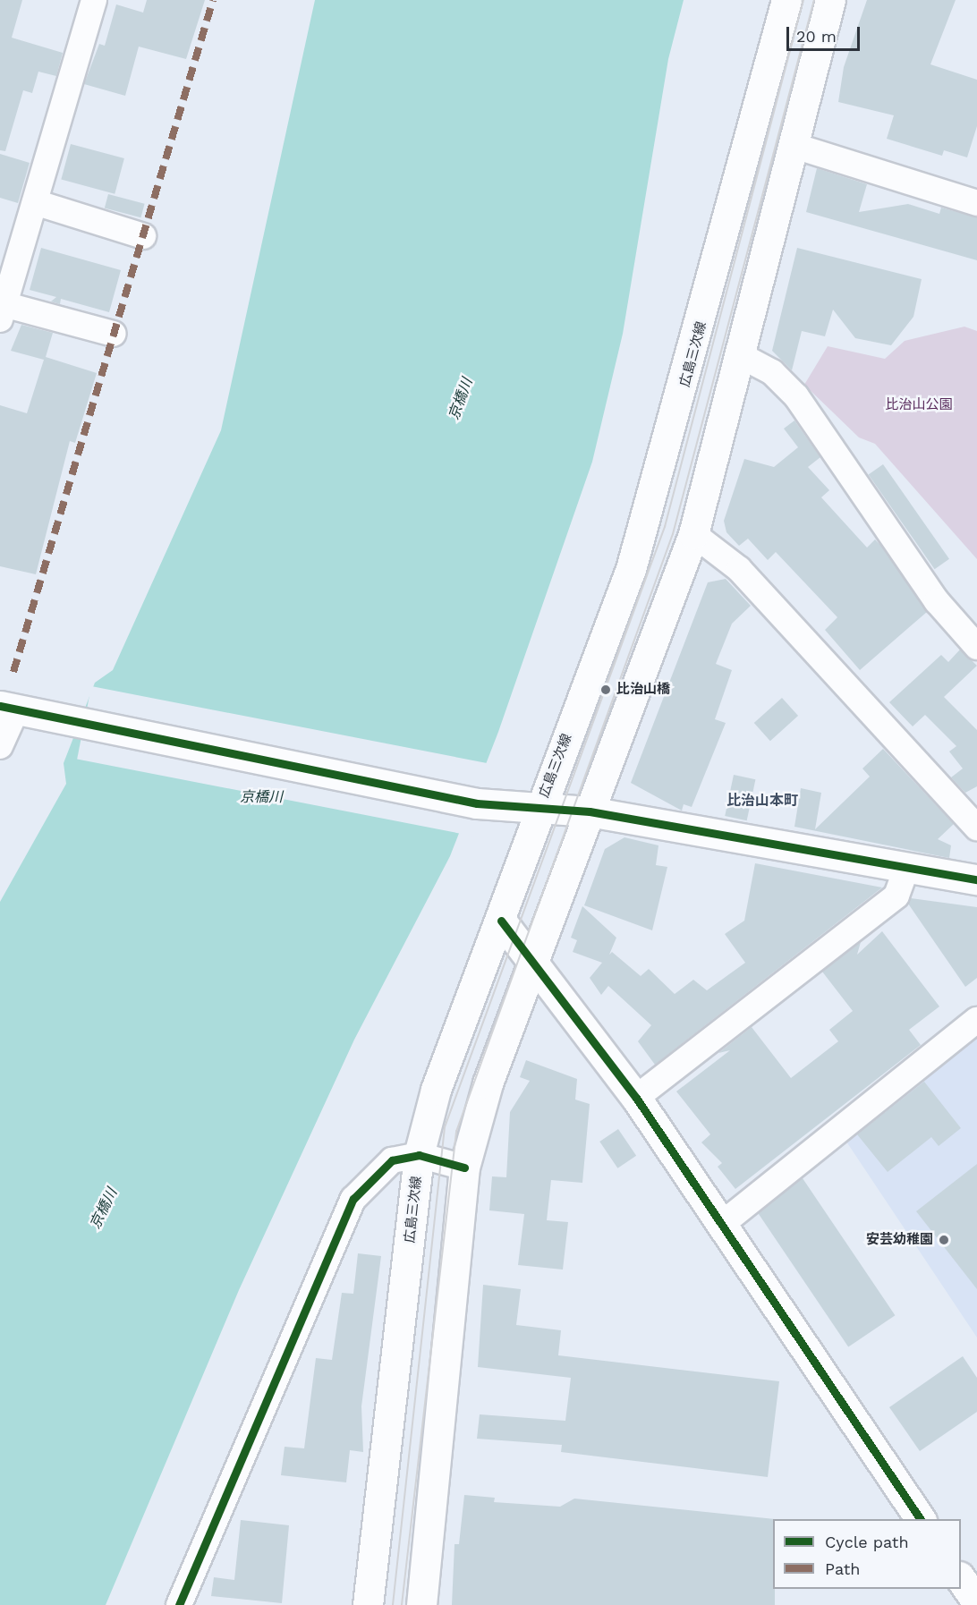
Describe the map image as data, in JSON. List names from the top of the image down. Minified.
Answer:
{"streets":{"main road":["広島三次線"]},"districts":["比治山本町"],"water":["京橋川"],"parks":["比治山公園"],"places":["比治山橋","安芸幼稚園"],"legend":["Cycle path","Path"],"scale_bar":"20 m"}
